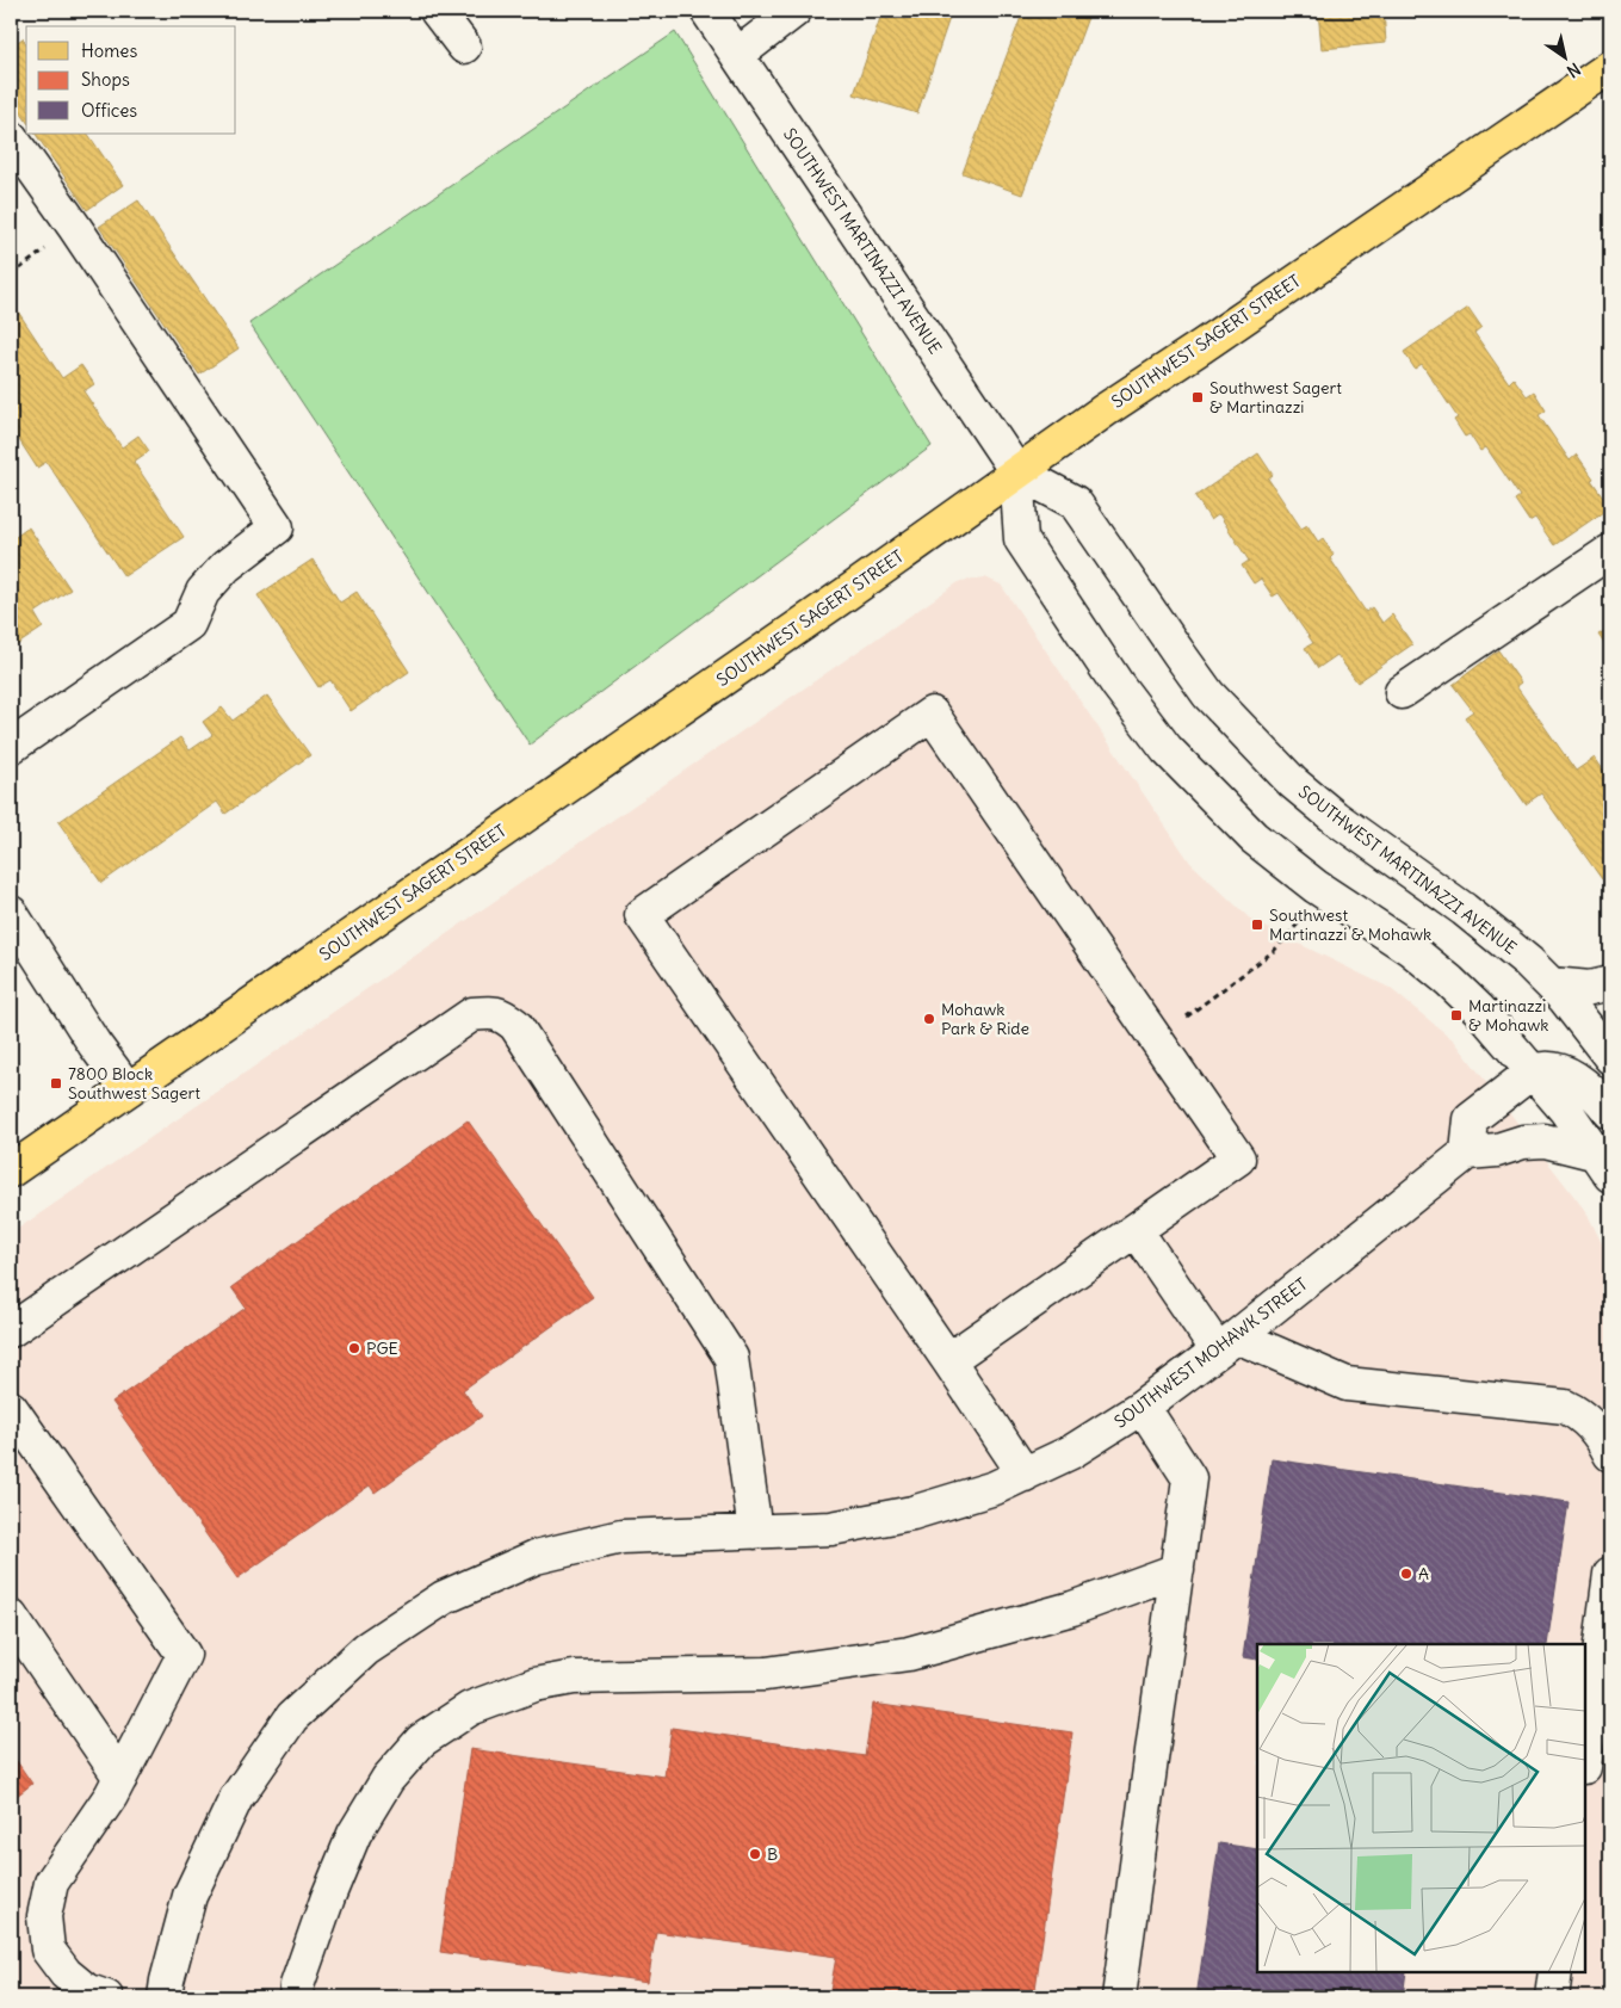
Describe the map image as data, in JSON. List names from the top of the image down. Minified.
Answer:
{"streets":{"main road":["SOUTHWEST SAGERT STREET"],"street":["SOUTHWEST MARTINAZZI AVENUE","SOUTHWEST MOHAWK STREET"]},"crossings":[["SOUTHWEST MARTINAZZI AVENUE","SOUTHWEST SAGERT STREET"]],"places":{"transit":["Southwest Sagert & Martinazzi","Southwest Martinazzi & Mohawk","Martinazzi & Mohawk","7800 Block Southwest Sagert"],"other":["Mohawk Park & Ride","PGE","A","B"]},"legend":["Homes","Shops","Offices"],"north":"bottom right"}
